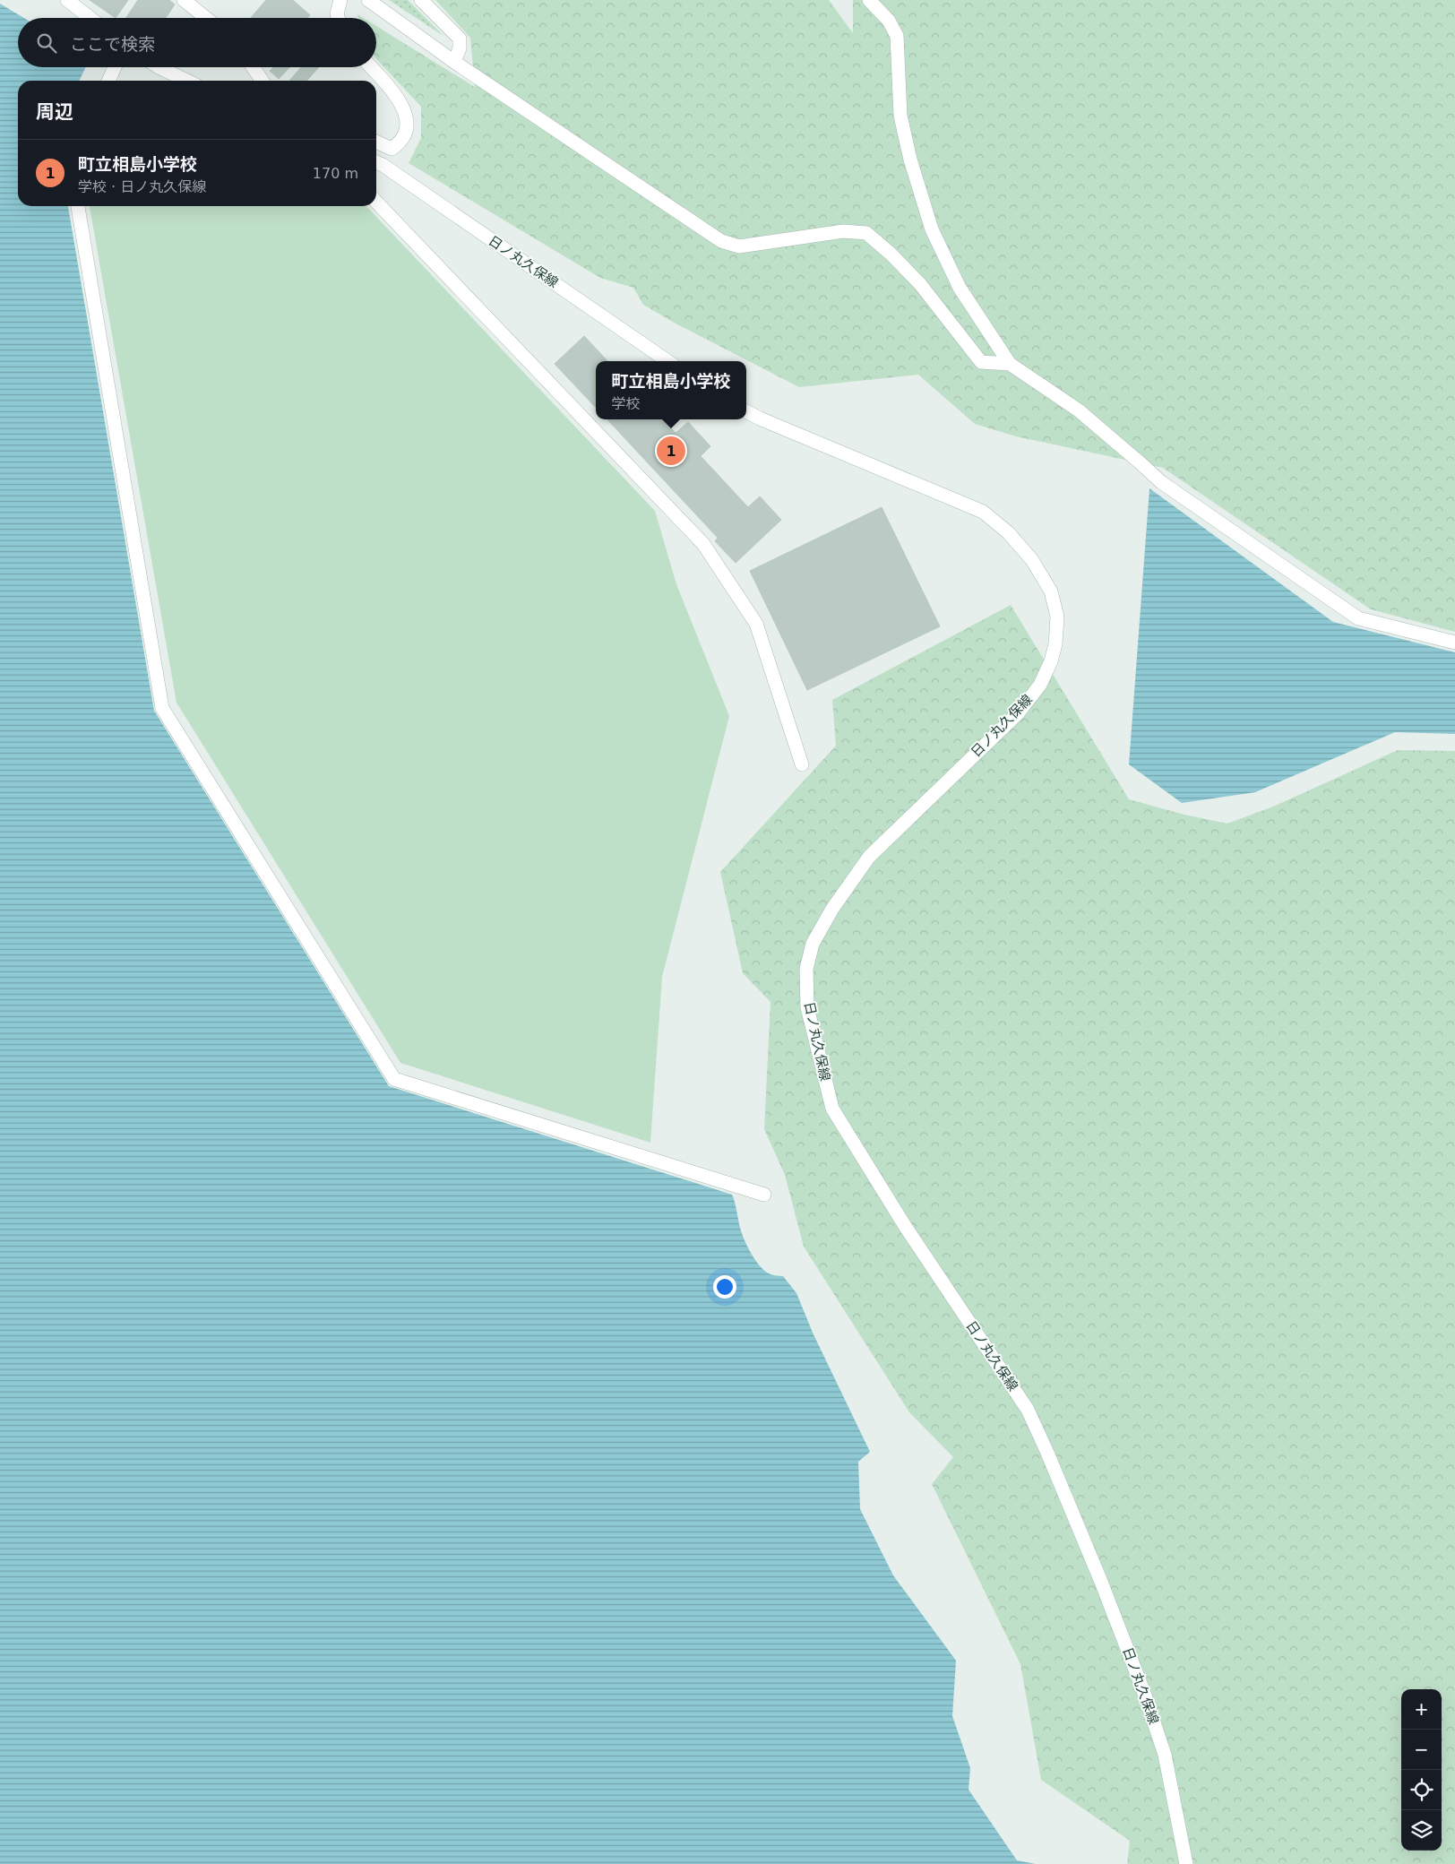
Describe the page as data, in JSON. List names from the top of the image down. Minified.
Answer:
{"streets":{"main road":["日ノ丸久保線"]},"page":{"search":"ここで検索","heading":"周辺","list":[{"mark":"1","name":"町立相島小学校","note":"学校 · 日ノ丸久保線","value":"170 m"}],"popup":["町立相島小学校","学校"],"pins":"1","map_buttons":["+","−"]}}
